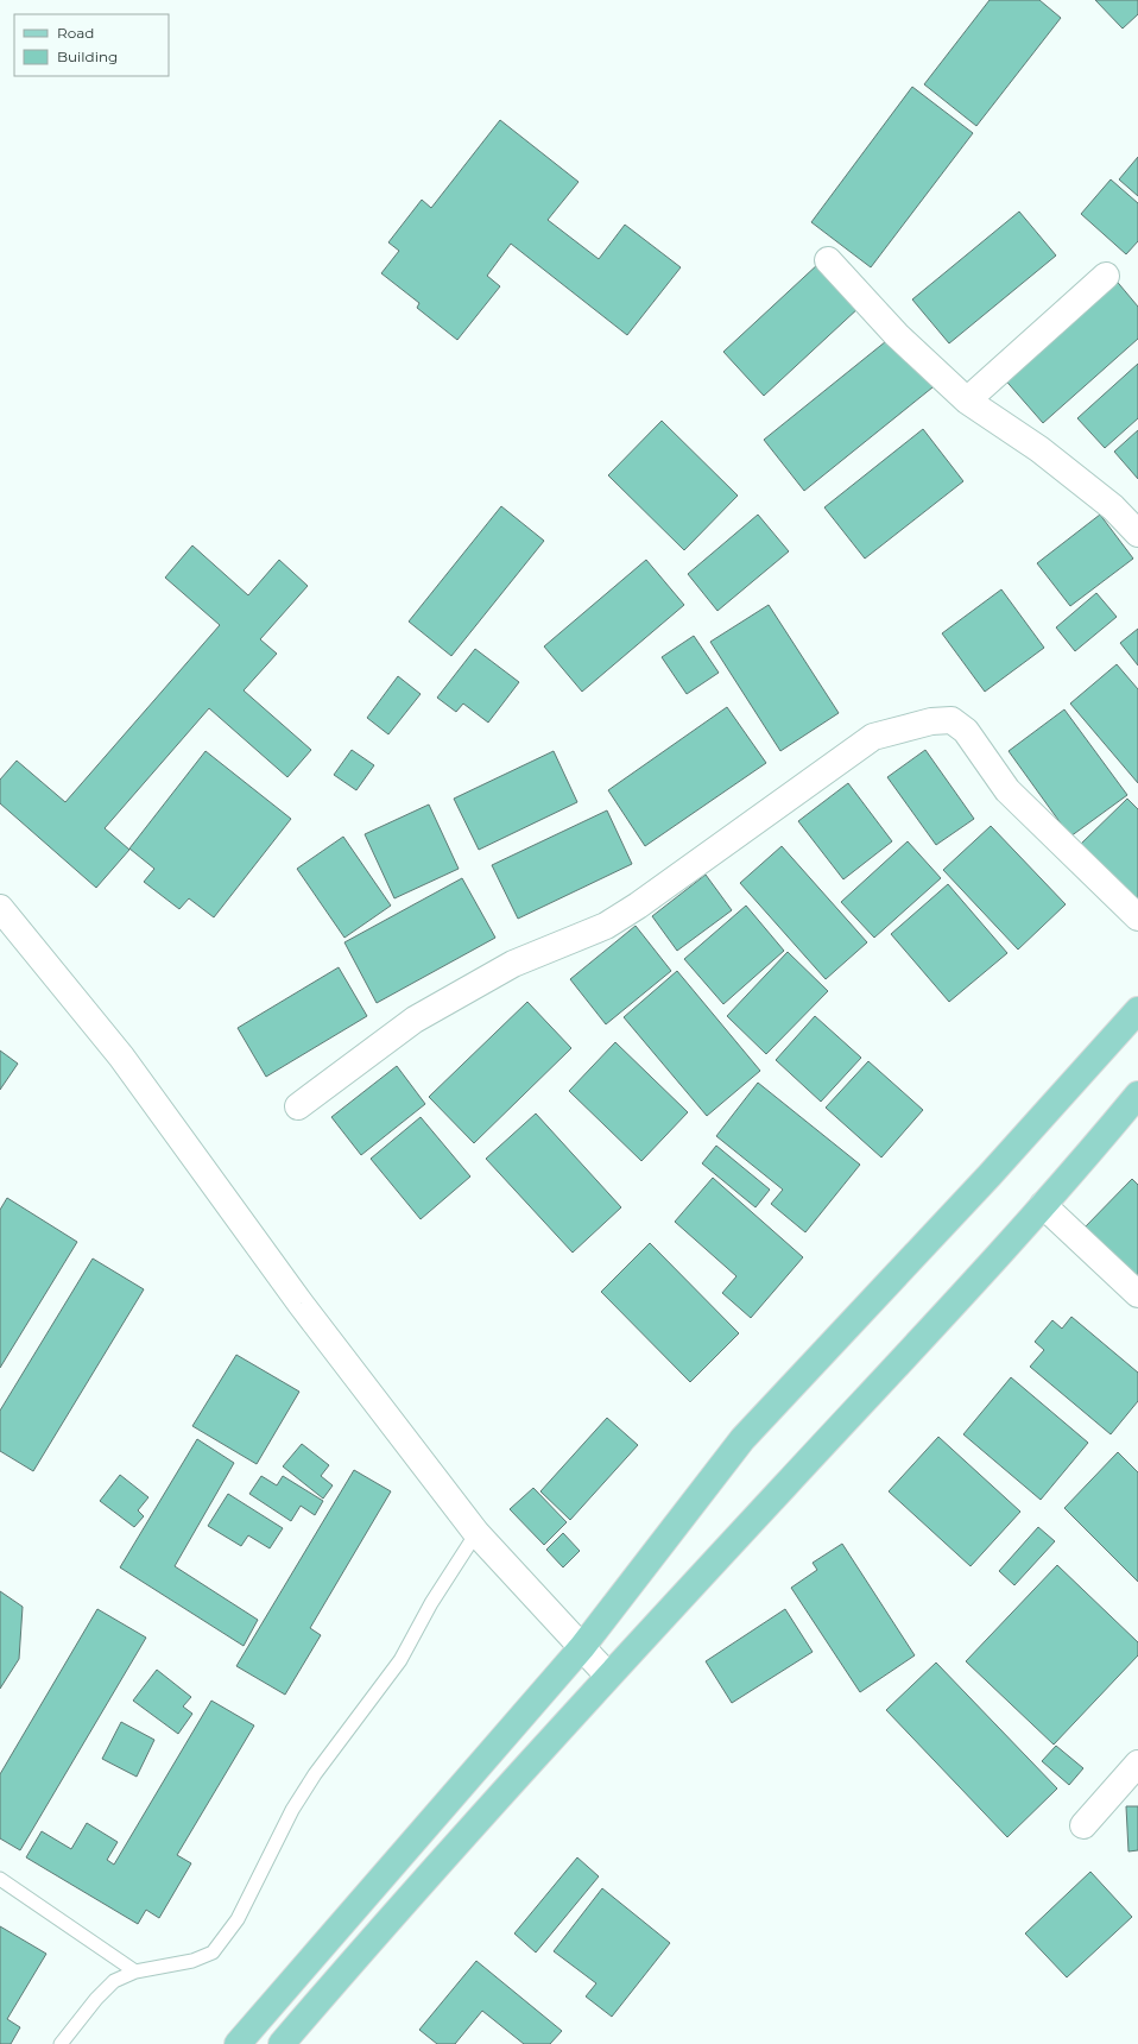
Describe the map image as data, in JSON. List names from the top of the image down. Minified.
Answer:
{"legend":["Road","Building"]}
